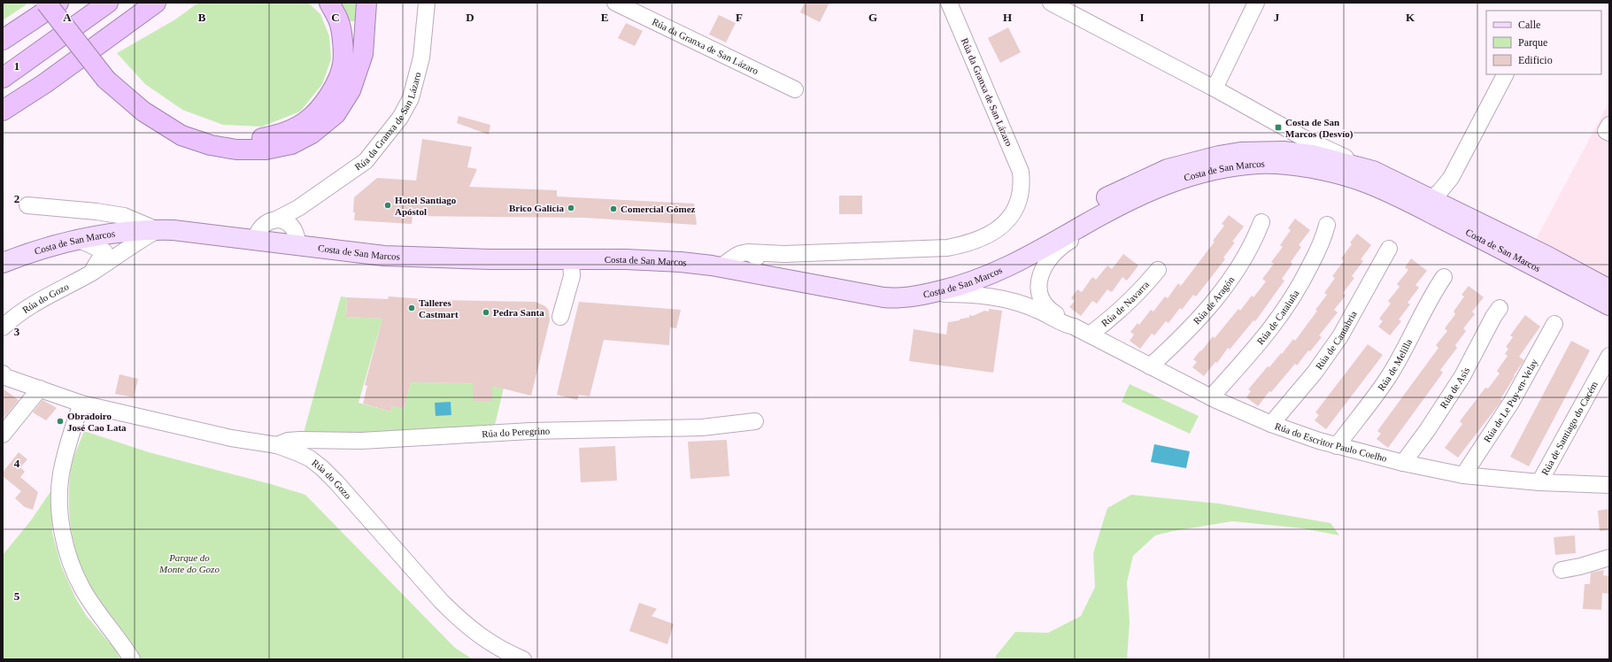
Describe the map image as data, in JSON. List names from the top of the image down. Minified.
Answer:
{"streets":{"main road":["Costa de San Marcos"],"street":["Rúa da Granxa de San Lázaro","Rúa do Gozo","Rúa de Aragón","Rúa de Navarra","Rúa de Cataluña","Rúa de Cantabria","Rúa de Melilla","Rúa de Asís","Rúa de Le Puy-en-Velay","Rúa de Santiago do Cacém","Rúa do Peregrino","Rúa do Escritor Paulo Coelho"]},"crossings":[["Rúa da Granxa de San Lázaro","Costa de San Marcos"],["Costa de San Marcos","Rúa do Gozo"],["Costa de San Marcos","Rúa do Escritor Paulo Coelho"],["Rúa do Gozo","Rúa do Peregrino"],["Rúa de Aragón","Rúa do Escritor Paulo Coelho"],["Rúa de Navarra","Rúa do Escritor Paulo Coelho"],["Rúa de Cataluña","Rúa do Escritor Paulo Coelho"],["Rúa de Cantabria","Rúa do Escritor Paulo Coelho"],["Rúa de Melilla","Rúa do Escritor Paulo Coelho"],["Rúa de Asís","Rúa do Escritor Paulo Coelho"],["Rúa de Le Puy-en-Velay","Rúa do Escritor Paulo Coelho"],["Rúa de Santiago do Cacém","Rúa do Escritor Paulo Coelho"]],"parks":["Parque do Monte do Gozo"],"places":{"transit":["Costa de San Marcos (Desvío)"],"other":["Hotel Santiago Apóstol","Brico Galicia","Comercial Gómez","Talleres Castmart","Pedra Santa","Obradoiro José Cao Lata"]},"legend":["Calle","Parque","Edificio"],"grid":{"columns":["A","B","C","D","E","F","G","H","I","J","K"],"rows":["1","2","3","4","5"]}}
